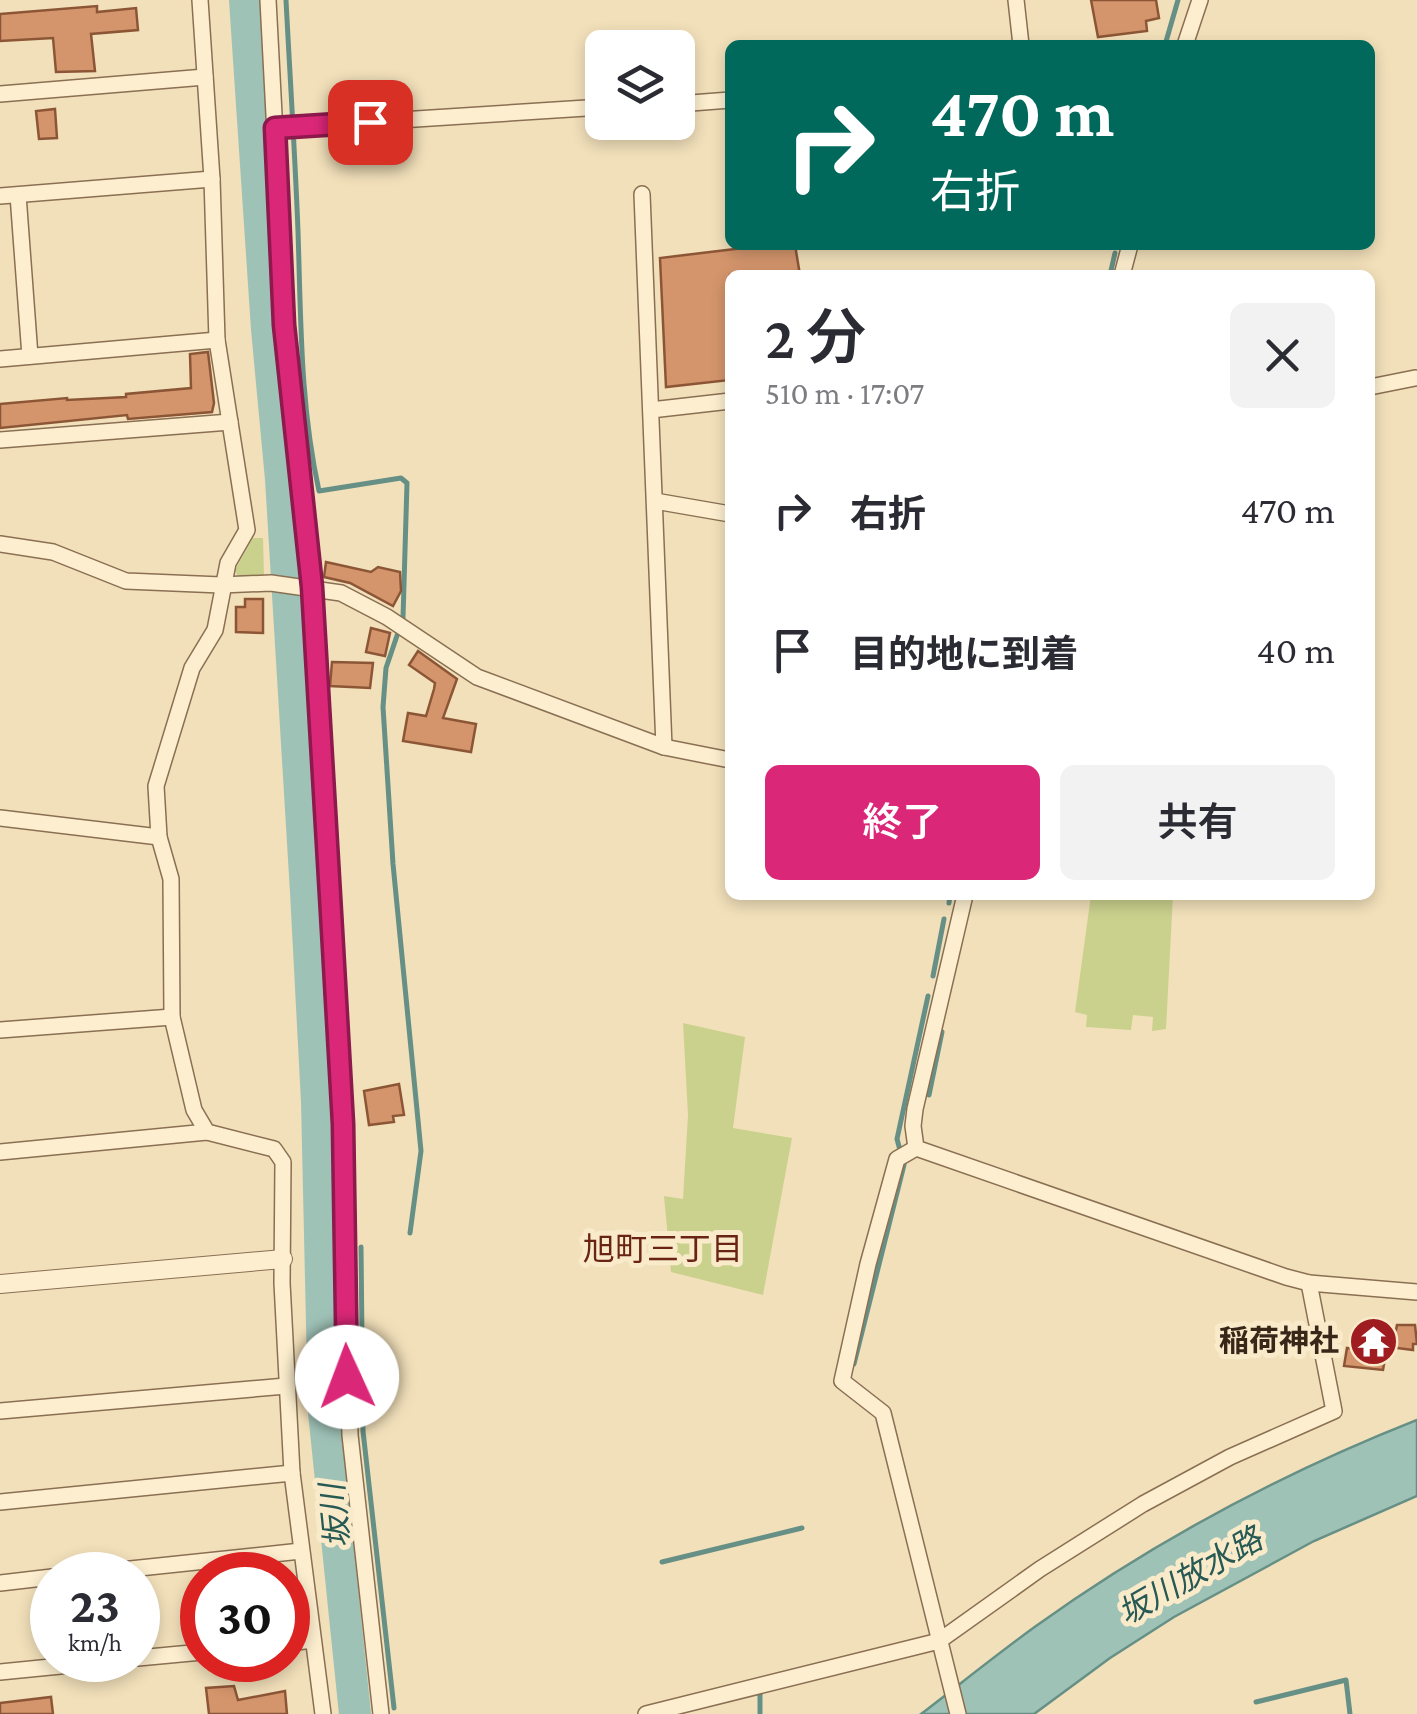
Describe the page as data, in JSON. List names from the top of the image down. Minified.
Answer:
{"districts":["旭町三丁目"],"water":["坂川","坂川放水路"],"places":{"temple":["稲荷神社"]},"page":{"turn":["470 m","右折"],"heading":["2 分","510 m · 17:07"],"list":[{"name":"右折","value":"470 m"},{"name":"目的地に到着","value":"40 m"}],"buttons":["終了","共有"],"speed":"23 km/h","limit":"30"}}
